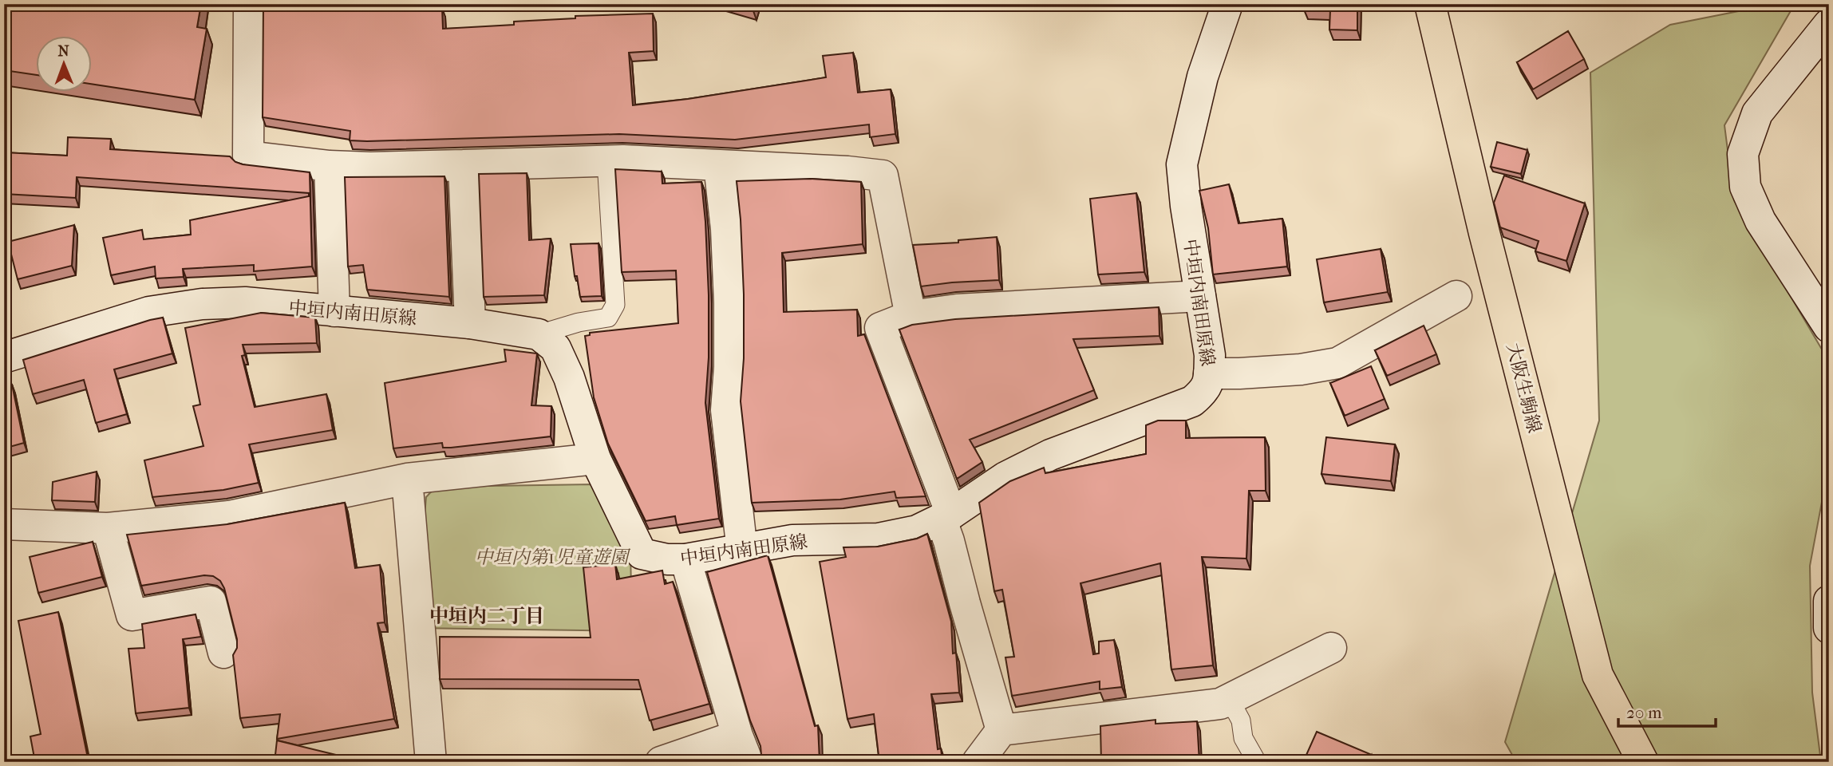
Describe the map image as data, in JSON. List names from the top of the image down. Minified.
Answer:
{"streets":{"main road":["大阪生駒線"],"street":["中垣内南田原線"]},"districts":["中垣内二丁目"],"parks":["中垣内第1児童遊園"],"scale_bar":"20 m","north":"top"}
